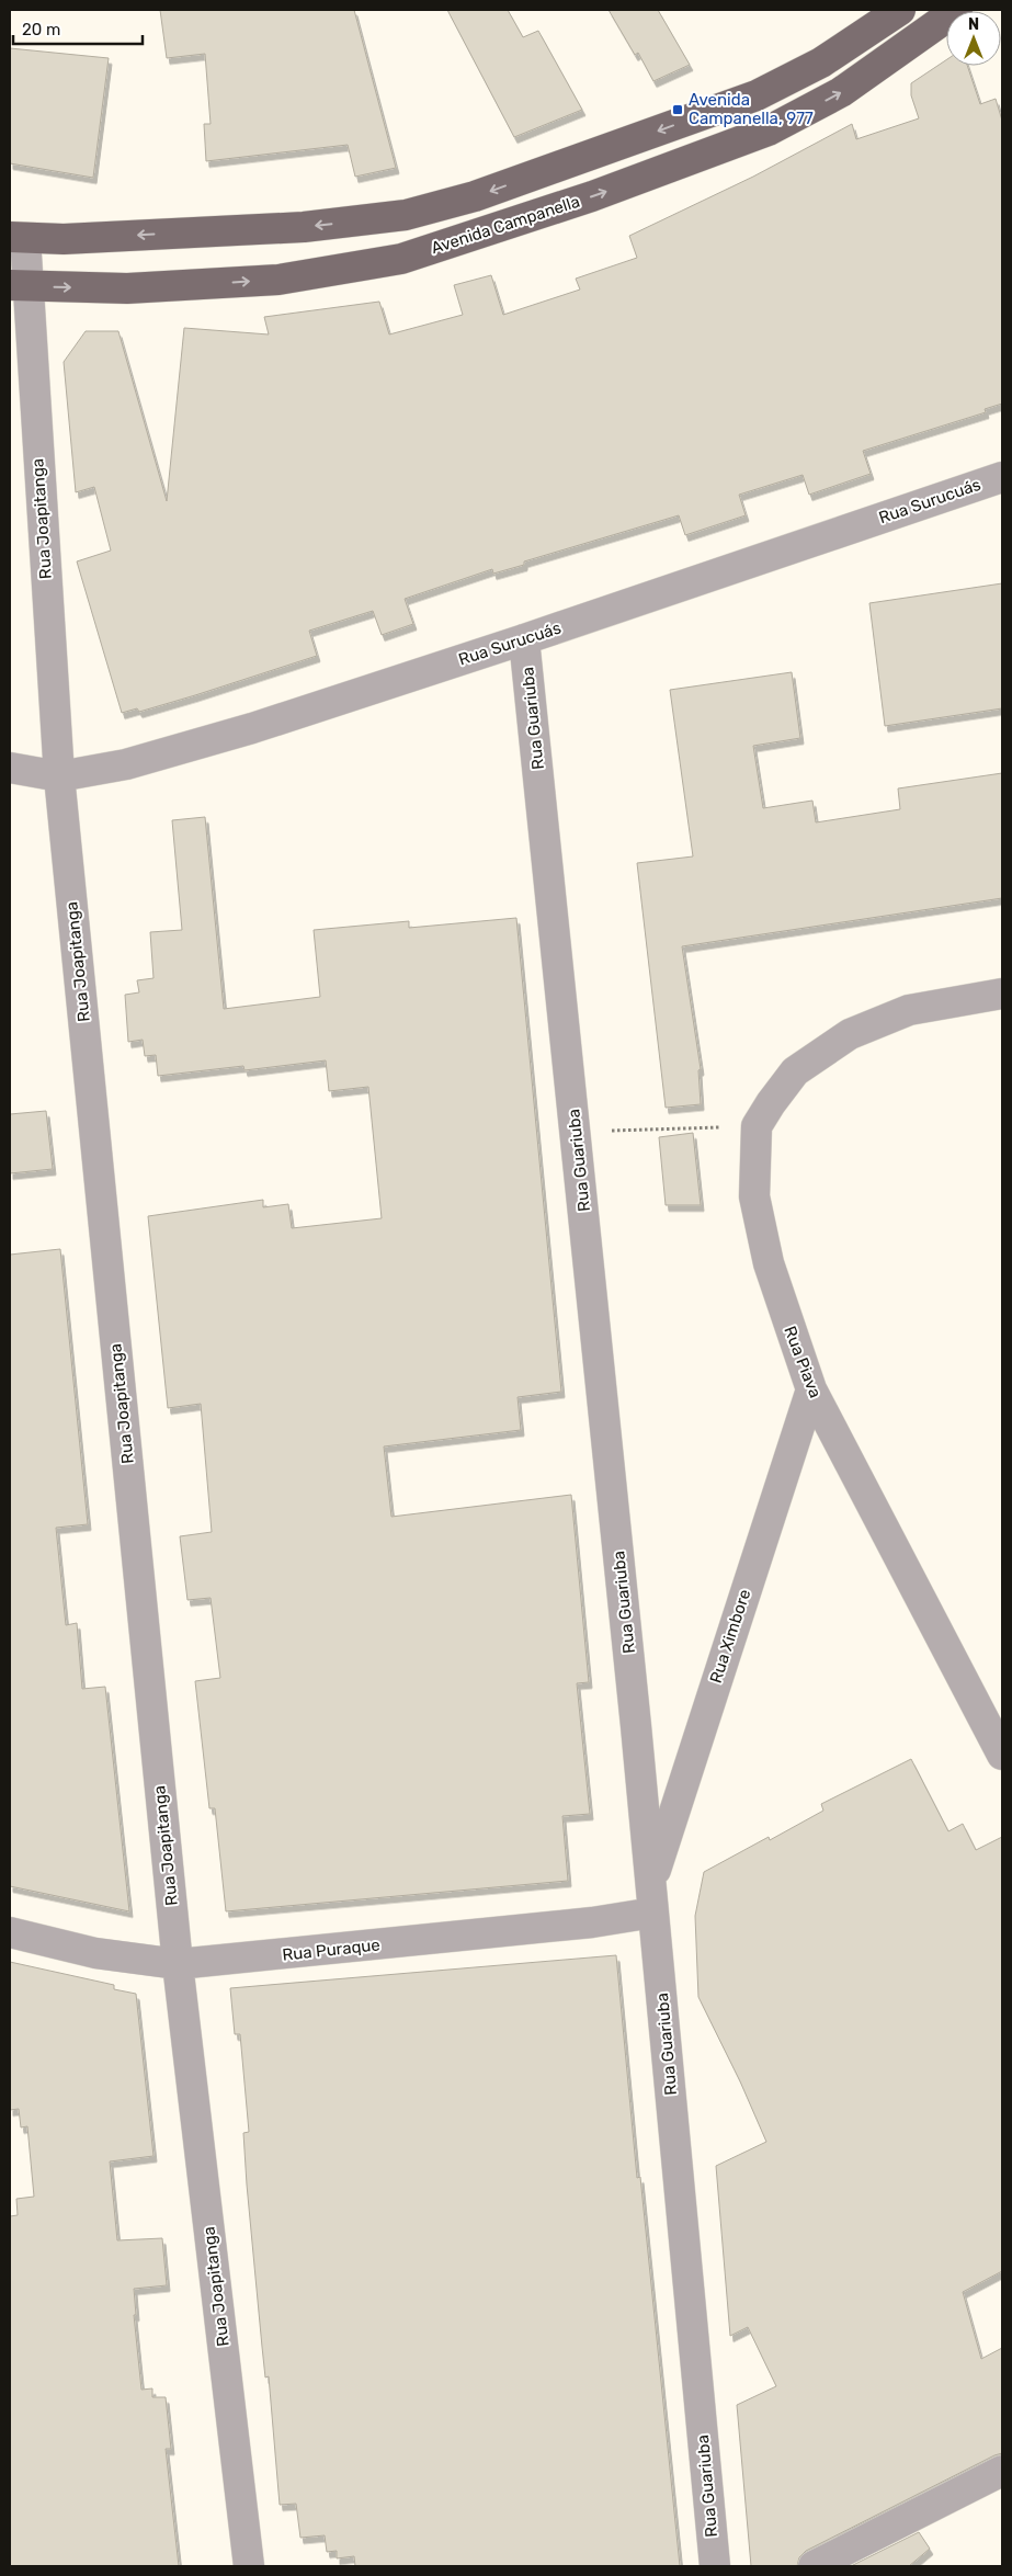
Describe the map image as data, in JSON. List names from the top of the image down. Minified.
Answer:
{"streets":{"main road":["Avenida Campanella"],"street":["Rua Surucuás","Rua Joapitanga","Rua Guariuba","Rua Piava","Rua Ximbore","Rua Puraque"]},"crossings":[["Avenida Campanella","Rua Joapitanga"],["Rua Surucuás","Rua Joapitanga"],["Rua Surucuás","Rua Guariuba"],["Rua Joapitanga","Rua Puraque"],["Rua Guariuba","Rua Ximbore"],["Rua Guariuba","Rua Puraque"],["Rua Piava","Rua Ximbore"]],"places":{"transit":["Avenida Campanella, 977"]},"scale_bar":"20 m","north":"top"}
